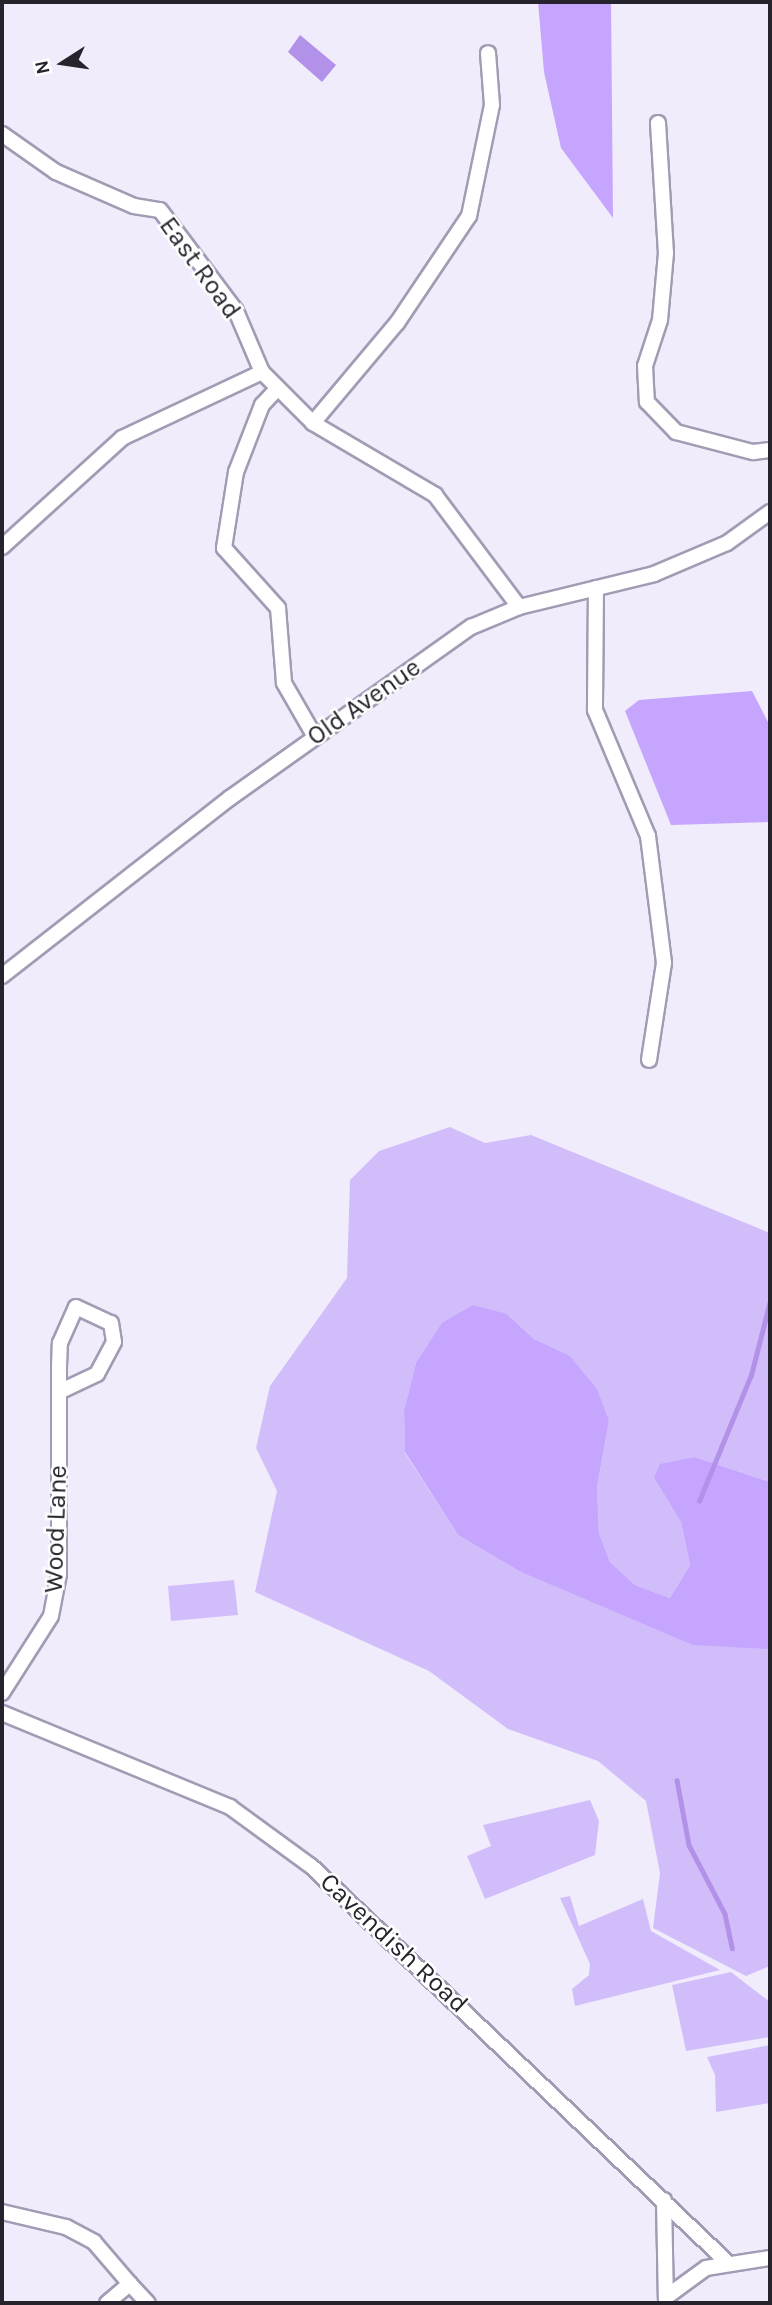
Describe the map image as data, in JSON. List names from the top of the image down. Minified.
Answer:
{"streets":{"street":["East Road","Old Avenue","Wood Lane","Cavendish Road"]},"crossings":[["East Road","Old Avenue"]],"north":"left"}
